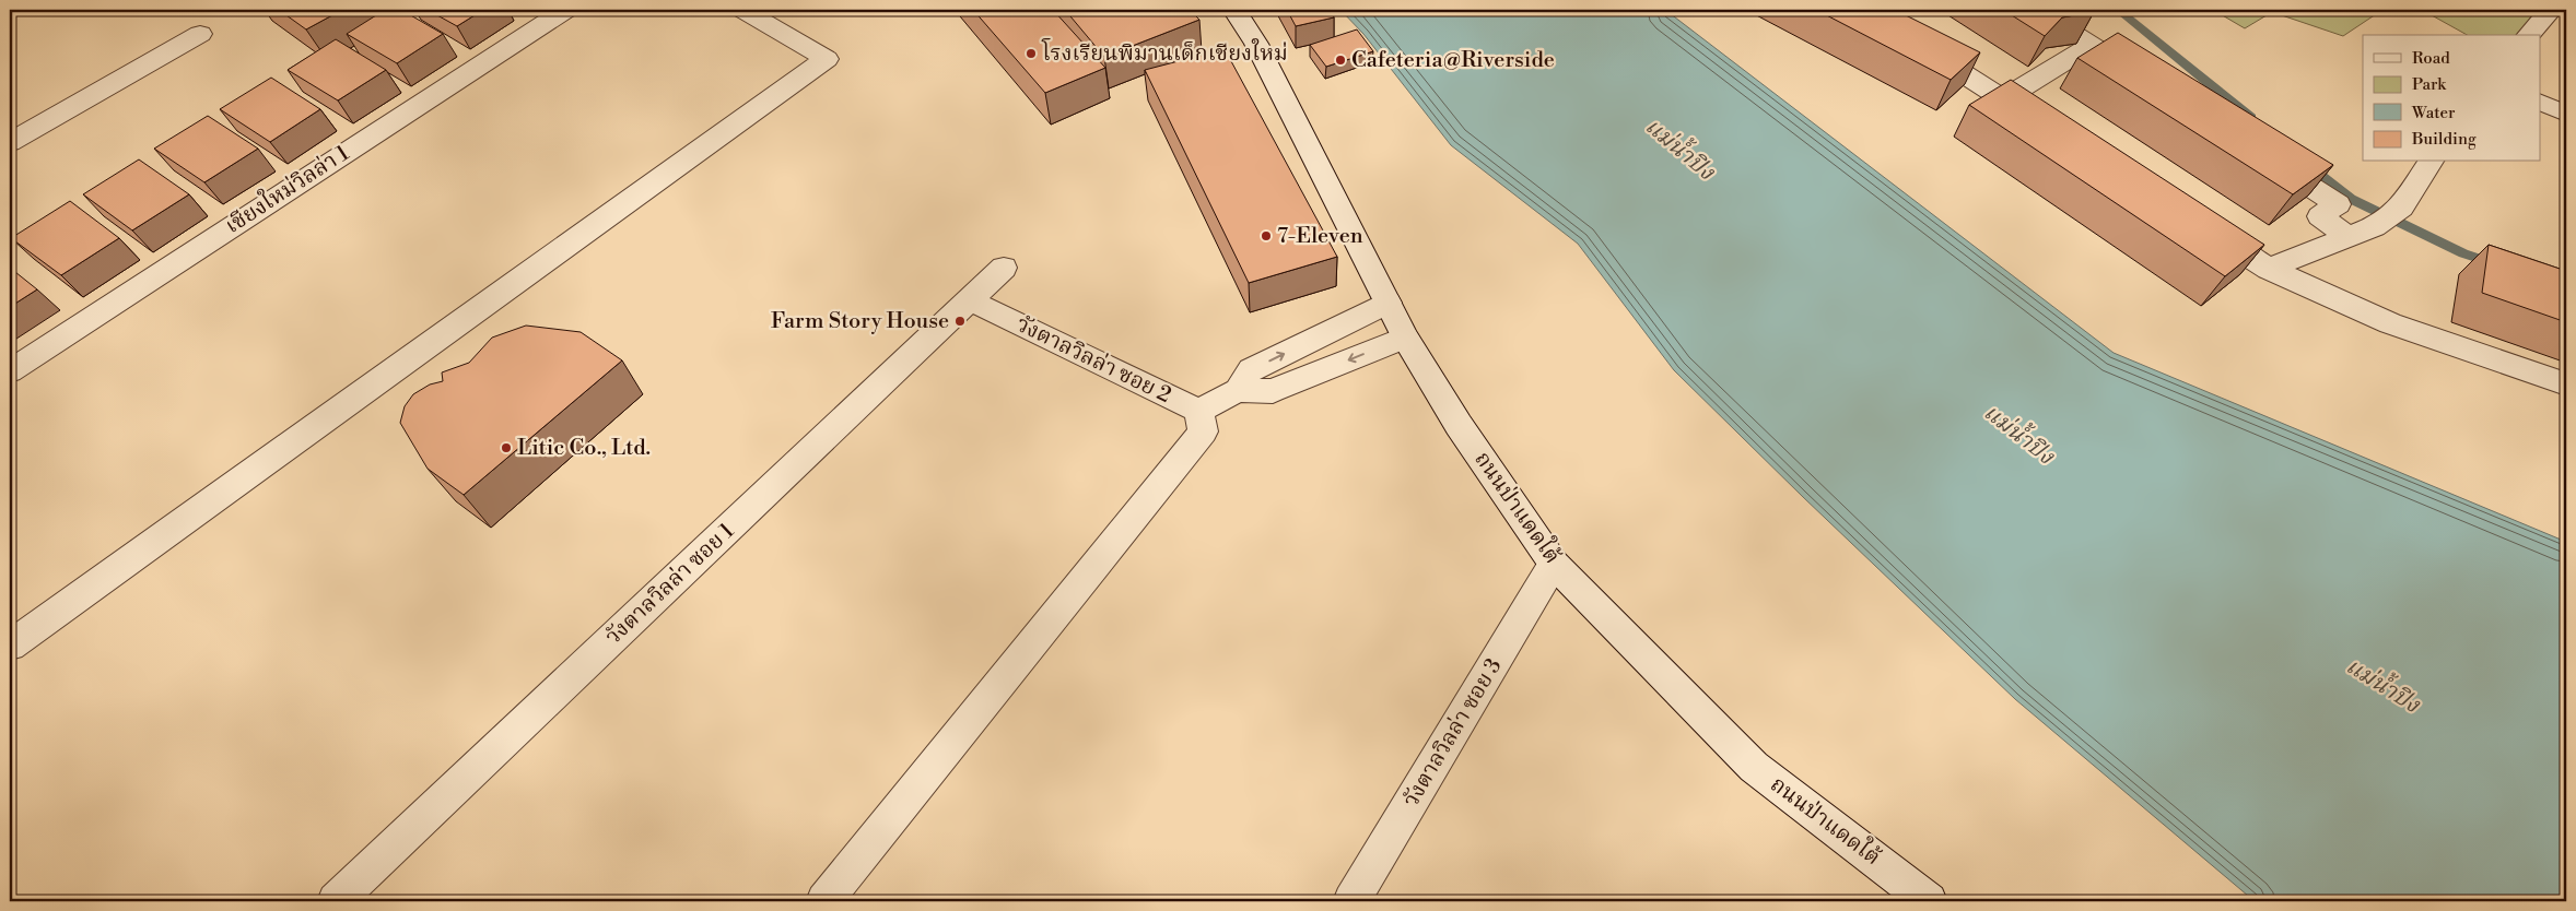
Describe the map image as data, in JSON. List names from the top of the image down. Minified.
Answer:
{"streets":{"street":["เชียงใหม่วิลล่า 1","วังตาลวิลล่า ซอย 2","ถนนป่าแดดใต้","วังตาลวิลล่า ซอย 1","วังตาลวิลล่า ซอย 3"]},"crossings":[["วังตาลวิลล่า ซอย 2","วังตาลวิลล่า ซอย 1"],["ถนนป่าแดดใต้","วังตาลวิลล่า ซอย 3"]],"water":["แม่น้ำปิง"],"places":["โรงเรียนพิมานเด็กเชียงใหม่","Cafeteria@Riverside","7-Eleven","Farm Story House","Litic Co., Ltd."],"legend":["Road","Park","Water","Building"]}
